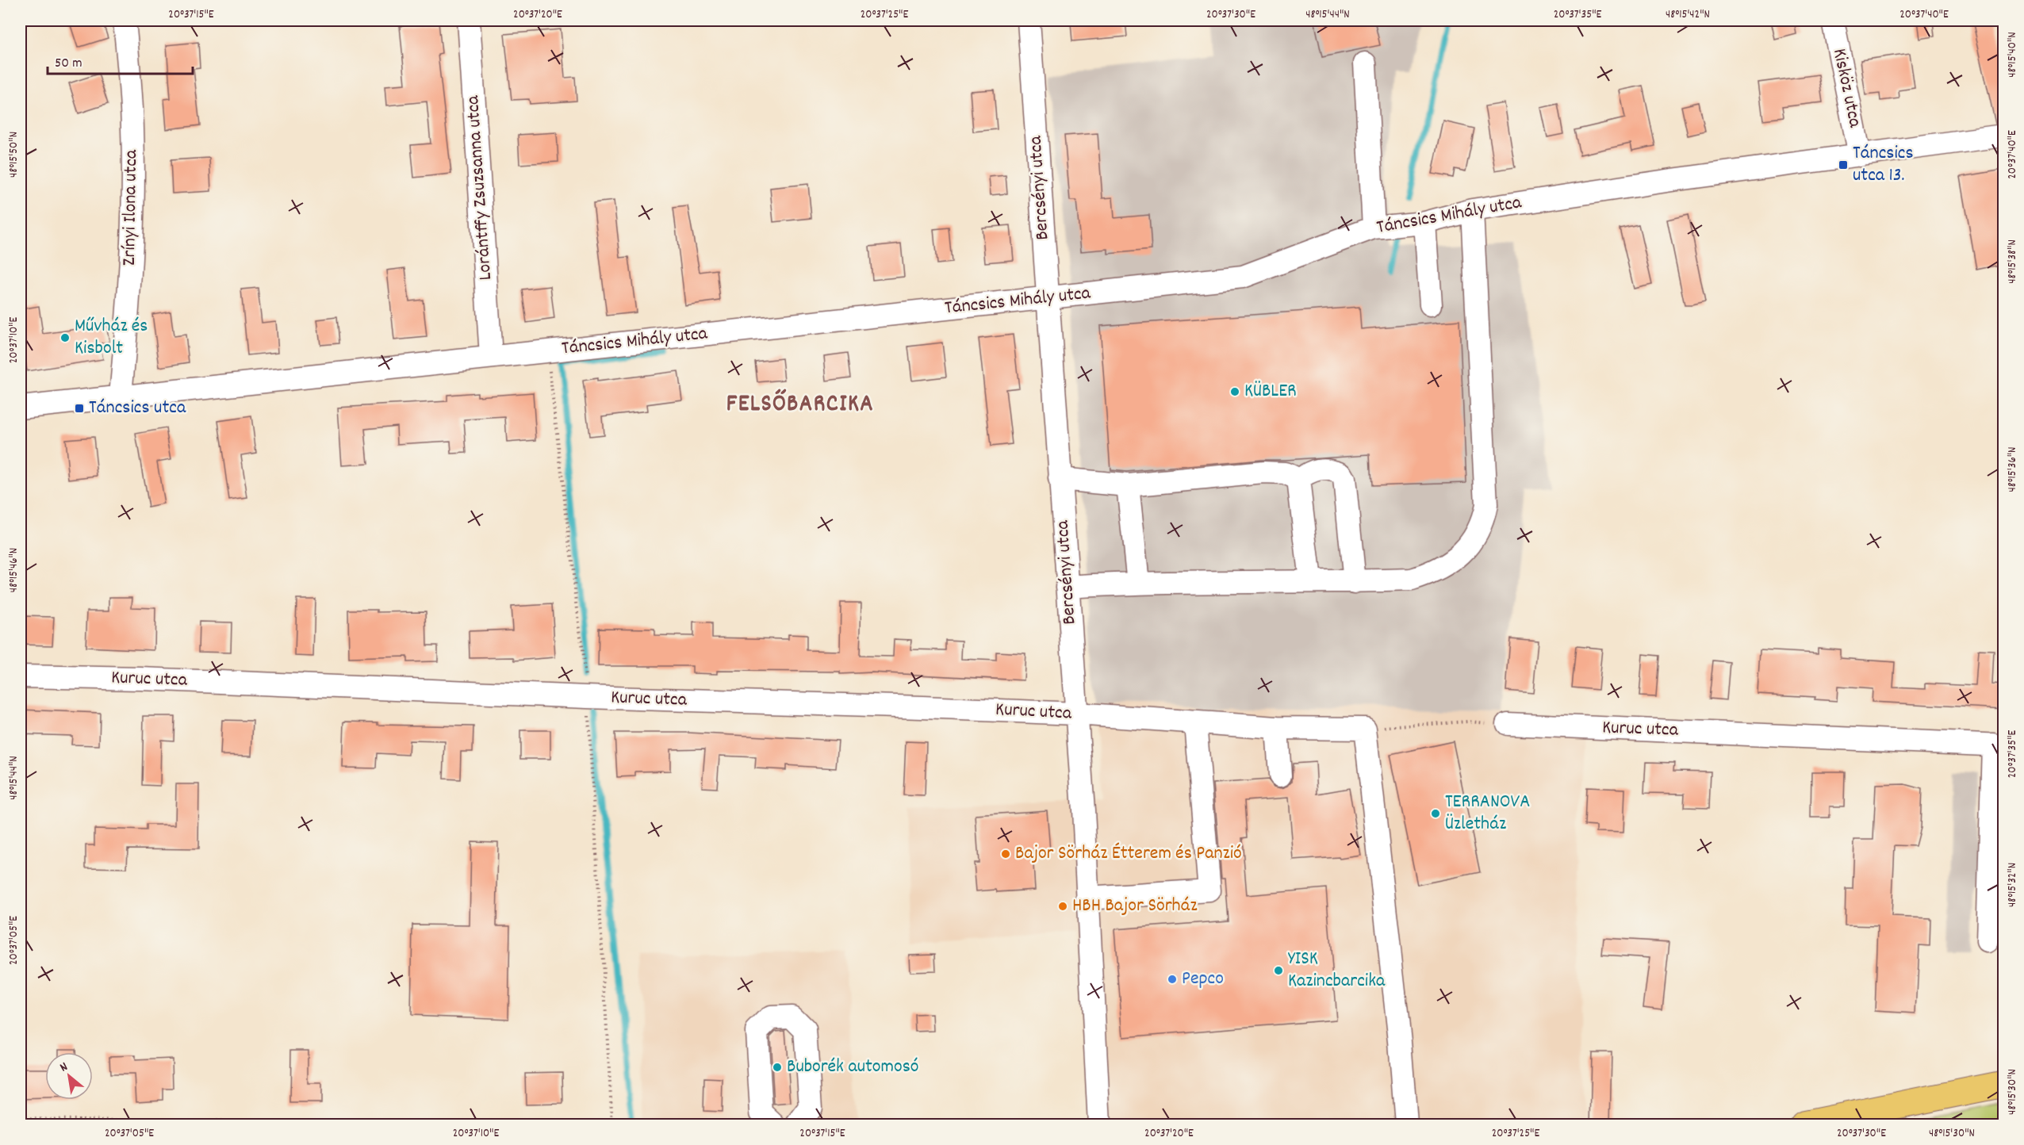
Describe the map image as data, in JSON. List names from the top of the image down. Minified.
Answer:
{"streets":{"street":["Kisköz utca","Lorántffy Zsuzsanna utca","Bercsényi utca","Zrínyi Ilona utca","Táncsics Mihály utca","Kuruc utca"]},"crossings":[["Kisköz utca","Táncsics Mihály utca"],["Lorántffy Zsuzsanna utca","Táncsics Mihály utca"],["Bercsényi utca","Táncsics Mihály utca"],["Bercsényi utca","Kuruc utca"],["Zrínyi Ilona utca","Táncsics Mihály utca"]],"districts":["FELSŐBARCIKA"],"places":{"transit":["Táncsics utca 13.","Táncsics utca"],"other":["Művház és Kisbolt","KÜBLER","TERRANOVA Üzletház","Bajor Sörház Étterem és Panzió","HBH Bajor Sörház","YISK Kazincbarcika","Pepco","Buborék automosó"]},"scale_bar":"50 m","north":"top left","coordinates":["20°37'15\"E","20°37'20\"E","20°37'25\"E","20°37'30\"E","48°15'44\"N","20°37'35\"E","48°15'42\"N","20°37'40\"E","48°15'40\"N","48°15'50\"N","48°15'38\"N","20°37'10\"E","48°15'36\"N","48°15'46\"N","48°15'32\"N","20°37'05\"E","48°15'30\"N"]}
